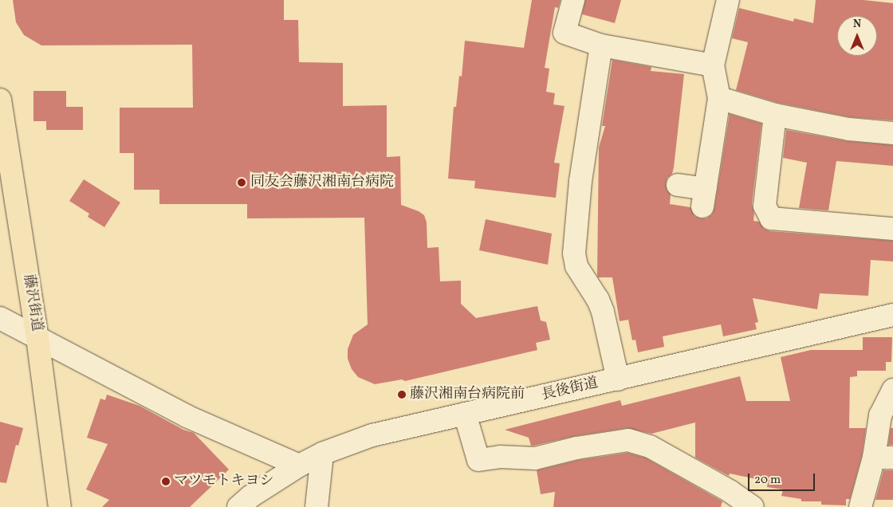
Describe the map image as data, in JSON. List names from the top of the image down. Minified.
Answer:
{"streets":{"highway":["藤沢街道"],"street":["長後街道"]},"places":["同友会藤沢湘南台病院","藤沢湘南台病院前","マツモトキヨシ"],"scale_bar":"20 m","north":"top"}
